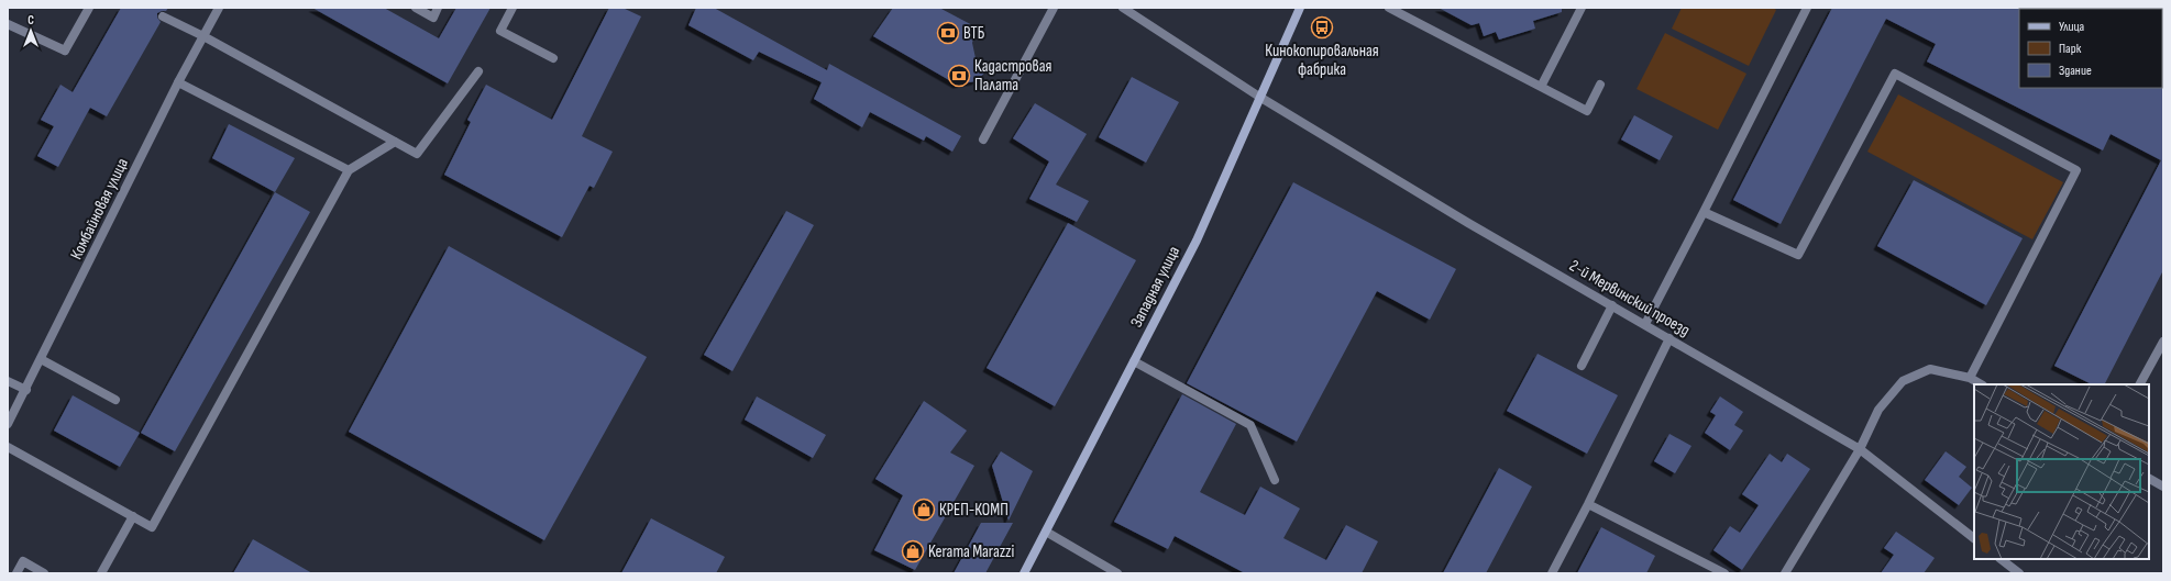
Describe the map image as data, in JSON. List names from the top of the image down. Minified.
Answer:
{"streets":{"street":["Комбайновая улица","Западная улица","2-й Мервинский проезд"]},"crossings":[["Западная улица","2-й Мервинский проезд"]],"places":{"bus stop":["Кинокопировальная фабрика"],"bank":["ВТБ","Кадастровая Палата"],"shop":["КРЕП-КОМП","Kerama Marazzi"]},"legend":["Улица","Парк","Здание"],"north":"top"}
